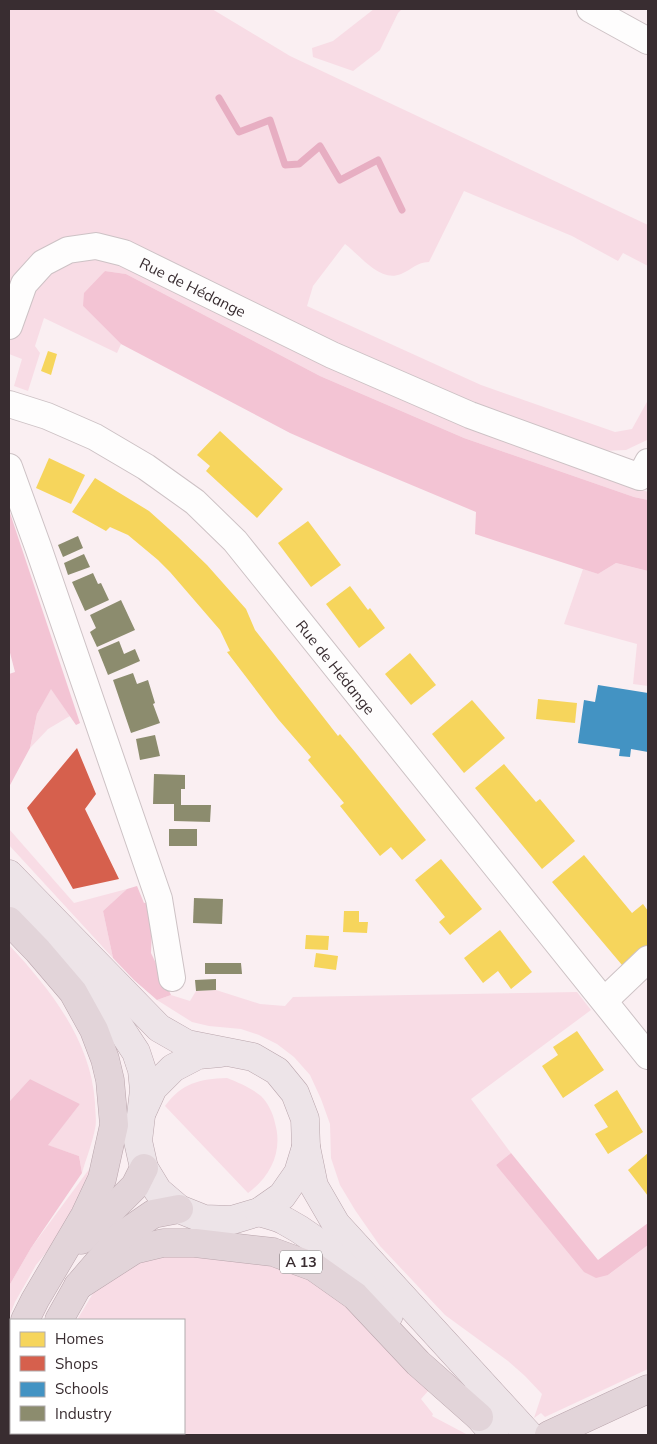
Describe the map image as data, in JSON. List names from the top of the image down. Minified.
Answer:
{"streets":{"highway":["A 13"],"street":["Rue de Hédange"]},"legend":["Homes","Shops","Schools","Industry"]}
